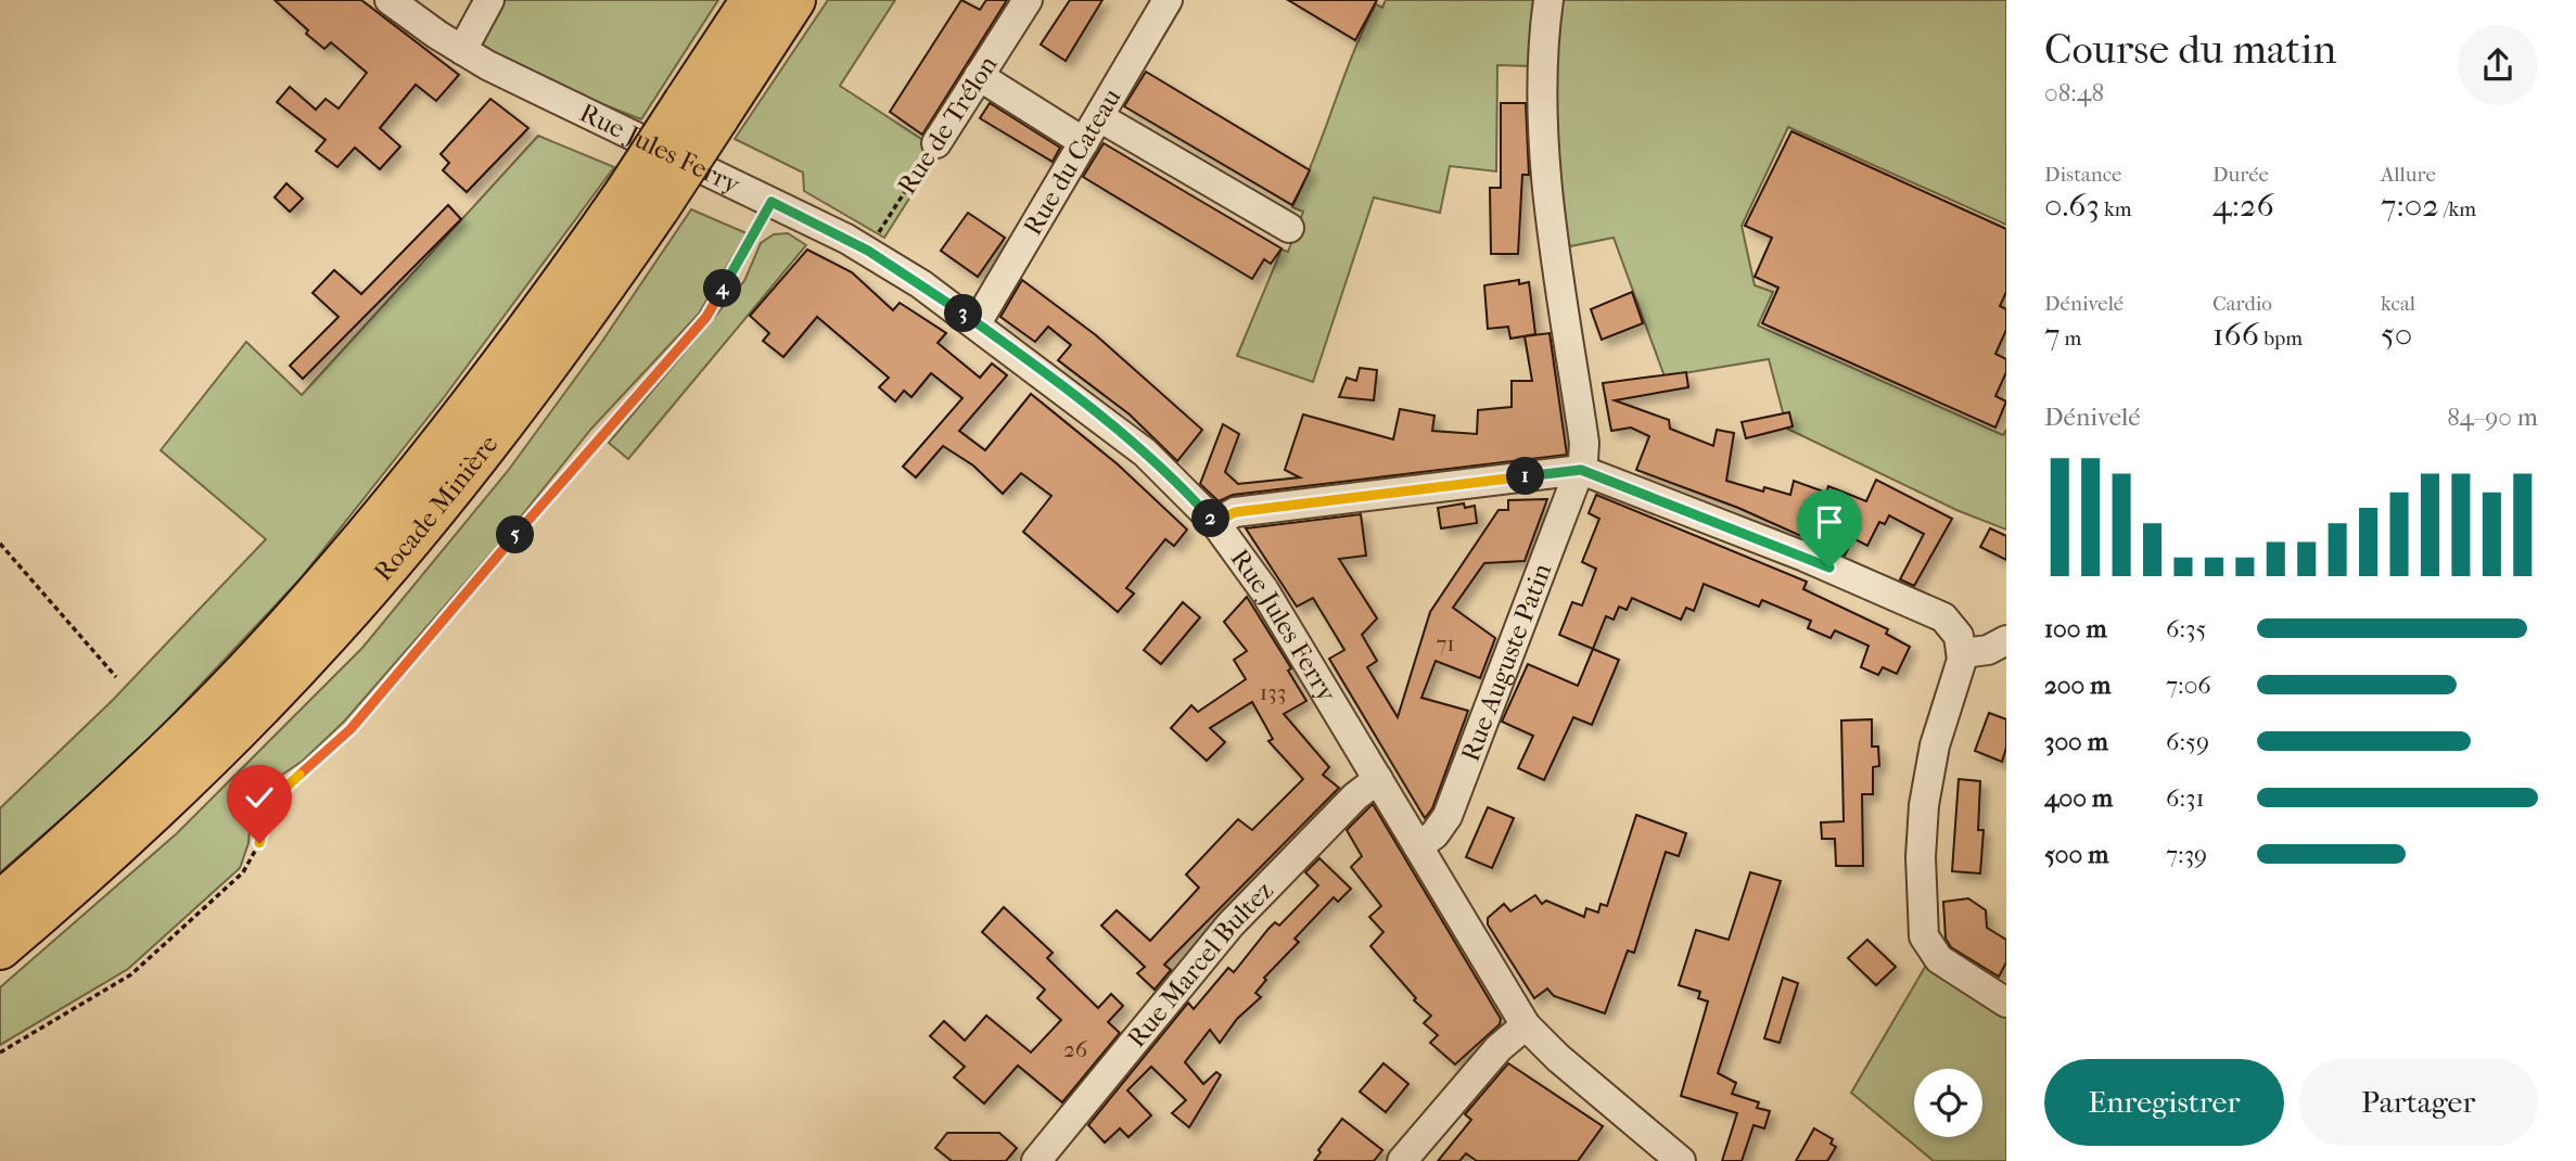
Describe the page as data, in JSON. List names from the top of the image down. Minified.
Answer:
{"streets":{"highway":["Rocade Minière"],"street":["Rue de Trélon","Rue Jules Ferry","Rue du Cateau","Rue Auguste Patin","Rue Marcel Bultez"]},"crossings":[["Rue de Trélon","Rue Jules Ferry"],["Rue Jules Ferry","Rue du Cateau"],["Rue Jules Ferry","Rue Auguste Patin"],["Rue Jules Ferry","Rue Marcel Bultez"]],"house_numbers":["71","133","26"],"page":{"heading":["Course du matin","08:48"],"stats":[["Distance","0.63 km"],["Durée","4:26"],["Allure","7:02 /km"],["Dénivelé","7 m"],["Cardio","166 bpm"],["kcal","50"]],"pins":["4","3","1","2","5"],"chart":["Dénivelé","84–90 m"],"list":[{"name":"100 m","note":"6:35"},{"name":"200 m","note":"7:06"},{"name":"300 m","note":"6:59"},{"name":"400 m","note":"6:31"},{"name":"500 m","note":"7:39"}],"buttons":["Enregistrer","Partager"]}}
